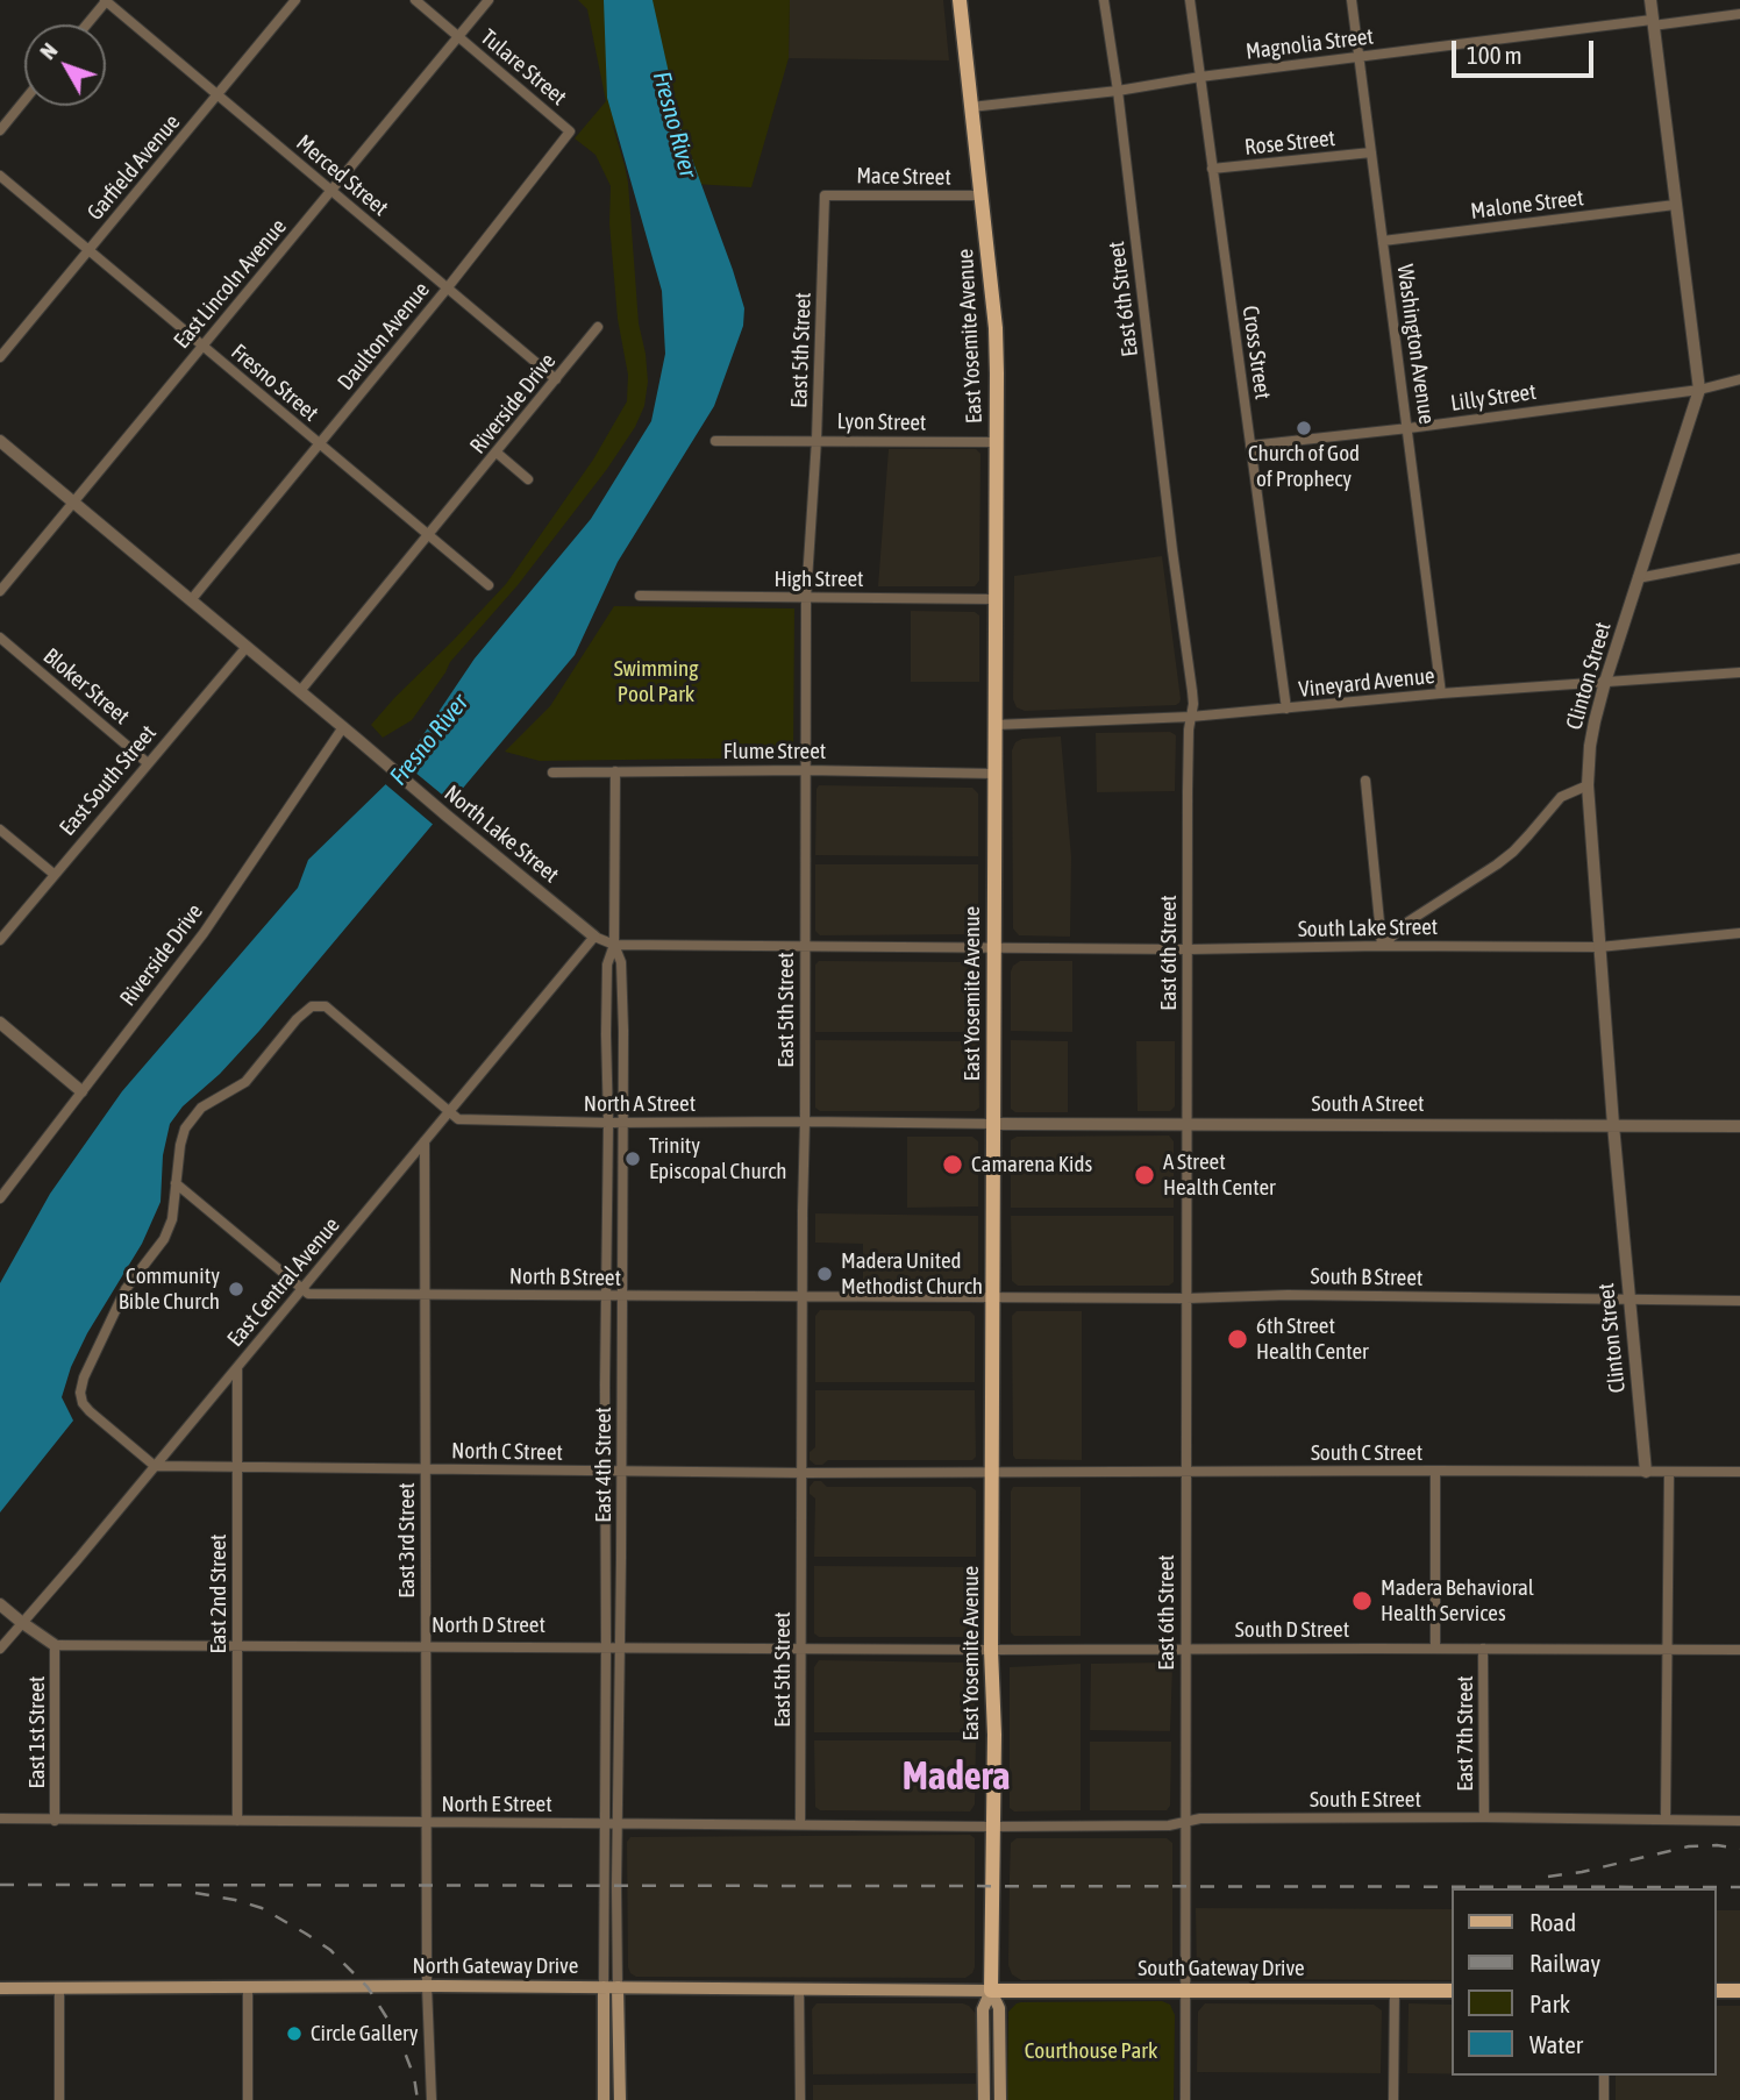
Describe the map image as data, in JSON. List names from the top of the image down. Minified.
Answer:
{"streets":{"main road":["East Yosemite Avenue","North Gateway Drive","South Gateway Drive"],"street":["Magnolia Street","Tulare Street","Rose Street","Garfield Avenue","Merced Street","Mace Street","Malone Street","East Lincoln Avenue","East 6th Street","Daulton Avenue","Washington Avenue","East 5th Street","Cross Street","Fresno Street","Lilly Street","Riverside Drive","Lyon Street","High Street","Clinton Street","Vineyard Avenue","Bloker Street","Flume Street","East South Street","North Lake Street","South Lake Street","North A Street","South A Street","North B Street","South B Street","East Central Avenue","North C Street","South C Street","East 4th Street","East 3rd Street","East 2nd Street","North D Street","South D Street","East 1st Street","East 7th Street","South E Street","North E Street"]},"crossings":[["Magnolia Street","East 6th Street"],["Magnolia Street","East Yosemite Avenue"],["Magnolia Street","Washington Avenue"],["Magnolia Street","Cross Street"],["Magnolia Street","Clinton Street"],["Tulare Street","East Lincoln Avenue"],["Tulare Street","Daulton Avenue"],["Rose Street","Washington Avenue"],["Rose Street","Cross Street"],["Garfield Avenue","Merced Street"],["Garfield Avenue","Fresno Street"],["Merced Street","East Lincoln Avenue"],["Merced Street","Daulton Avenue"],["Merced Street","Riverside Drive"],["Mace Street","East Yosemite Avenue"],["Mace Street","East 5th Street"],["Malone Street","Washington Avenue"],["Malone Street","Clinton Street"],["East Lincoln Avenue","Fresno Street"],["East Lincoln Avenue","North Lake Street"],["East 6th Street","Vineyard Avenue"],["East 6th Street","South Lake Street"],["East 6th Street","South A Street"],["East 6th Street","South B Street"],["East 6th Street","South C Street"],["East 6th Street","South D Street"],["East 6th Street","South E Street"],["East 6th Street","South Gateway Drive"],["Daulton Avenue","Fresno Street"],["Daulton Avenue","North Lake Street"],["East Yosemite Avenue","Lyon Street"],["East Yosemite Avenue","High Street"],["East Yosemite Avenue","Vineyard Avenue"],["East Yosemite Avenue","Flume Street"],["East Yosemite Avenue","North Lake Street"],["East Yosemite Avenue","South Lake Street"],["East Yosemite Avenue","North A Street"],["East Yosemite Avenue","South A Street"],["East Yosemite Avenue","North B Street"],["East Yosemite Avenue","South B Street"],["East Yosemite Avenue","North C Street"],["East Yosemite Avenue","South C Street"],["East Yosemite Avenue","North D Street"],["East Yosemite Avenue","South D Street"],["East Yosemite Avenue","South E Street"],["East Yosemite Avenue","North E Street"],["East Yosemite Avenue","North Gateway Drive"],["East Yosemite Avenue","South Gateway Drive"],["Washington Avenue","Lilly Street"],["Washington Avenue","Vineyard Avenue"],["East 5th Street","Lyon Street"],["East 5th Street","High Street"],["East 5th Street","Flume Street"],["East 5th Street","North Lake Street"],["East 5th Street","North A Street"],["East 5th Street","North B Street"],["East 5th Street","North C Street"],["East 5th Street","North D Street"],["East 5th Street","North E Street"],["Cross Street","Lilly Street"],["Cross Street","Vineyard Avenue"],["Fresno Street","Riverside Drive"],["Lilly Street","Clinton Street"],["Riverside Drive","North Lake Street"],["Clinton Street","Vineyard Avenue"],["Clinton Street","South Lake Street"],["Clinton Street","South A Street"],["Clinton Street","South B Street"],["Clinton Street","South C Street"],["Bloker Street","East South Street"],["Flume Street","East 4th Street"],["East South Street","North Lake Street"],["North Lake Street","South Lake Street"],["North Lake Street","East Central Avenue"],["North Lake Street","East 4th Street"],["North A Street","South A Street"],["North A Street","East Central Avenue"],["North A Street","East 4th Street"],["North B Street","South B Street"],["North B Street","East Central Avenue"],["North B Street","East 4th Street"],["North B Street","East 3rd Street"],["East Central Avenue","North C Street"],["East Central Avenue","East 3rd Street"],["East Central Avenue","East 2nd Street"],["North C Street","South C Street"],["North C Street","East 4th Street"],["North C Street","East 3rd Street"],["North C Street","East 2nd Street"],["South C Street","East 7th Street"],["East 4th Street","North D Street"],["East 4th Street","North E Street"],["East 4th Street","North Gateway Drive"],["East 3rd Street","North D Street"],["East 3rd Street","North E Street"],["East 3rd Street","North Gateway Drive"],["East 2nd Street","North D Street"],["East 2nd Street","North E Street"],["North D Street","South D Street"],["North D Street","East 1st Street"],["South D Street","East 7th Street"],["East 1st Street","North E Street"],["East 7th Street","South E Street"],["South E Street","North E Street"],["North Gateway Drive","South Gateway Drive"]],"districts":["Madera"],"water":["Fresno River"],"parks":["Swimming Pool Park","Courthouse Park"],"places":["Church of God of Prophecy","Trinity Episcopal Church","Camarena Kids","A Street Health Center","Madera United Methodist Church","Community Bible Church","6th Street Health Center","Madera Behavioral Health Services","Circle Gallery"],"legend":["Road","Railway","Park","Water"],"scale_bar":"100 m","north":"top left"}
